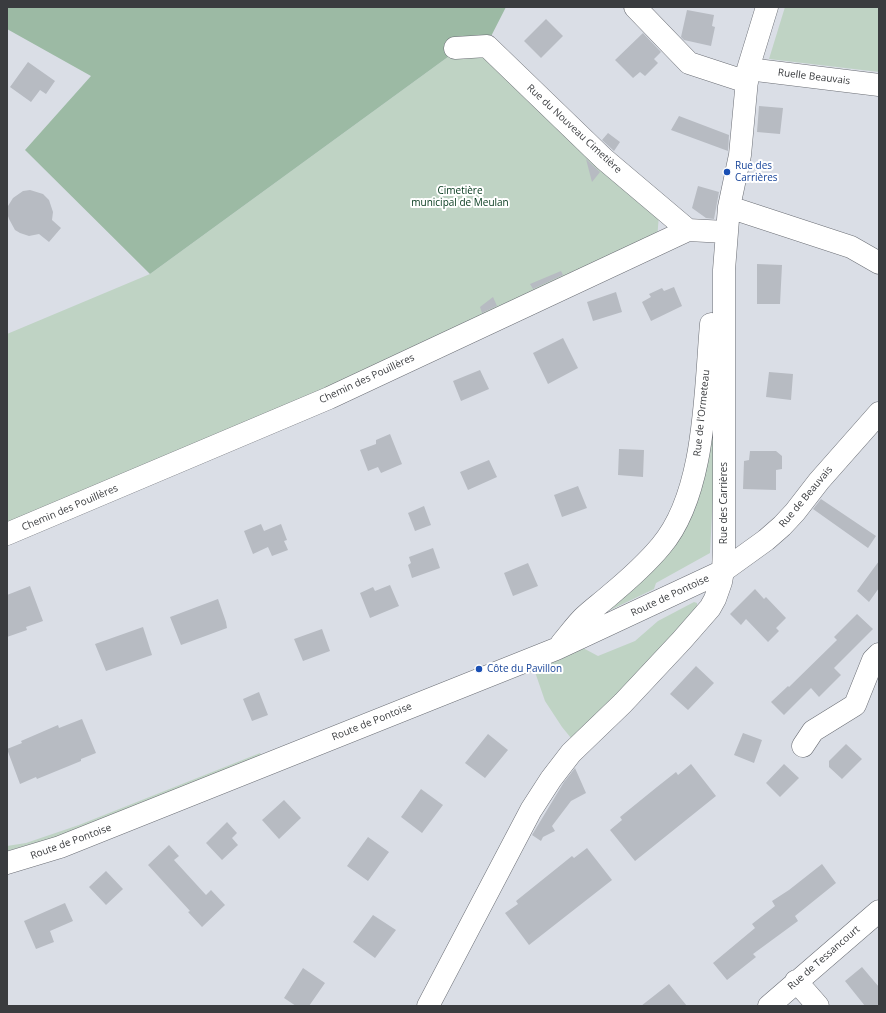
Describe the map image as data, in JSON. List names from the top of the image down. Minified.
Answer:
{"streets":{"street":["Ruelle Beauvais","Rue du Nouveau Cimetière","Chemin des Pouillères","Rue de l'Ormeteau","Rue de Beauvais","Rue des Carrières","Route de Pontoise","Rue de Tessancourt"]},"crossings":[["Ruelle Beauvais","Rue des Carrières"],["Rue du Nouveau Cimetière","Chemin des Pouillères"],["Chemin des Pouillères","Rue des Carrières"],["Rue de l'Ormeteau","Rue des Carrières"],["Rue de l'Ormeteau","Route de Pontoise"],["Rue de Beauvais","Rue des Carrières"],["Rue de Beauvais","Route de Pontoise"],["Rue des Carrières","Route de Pontoise"]],"parks":["Cimetière municipal de Meulan"],"places":["Rue des Carrières","Côte du Pavillon"]}
